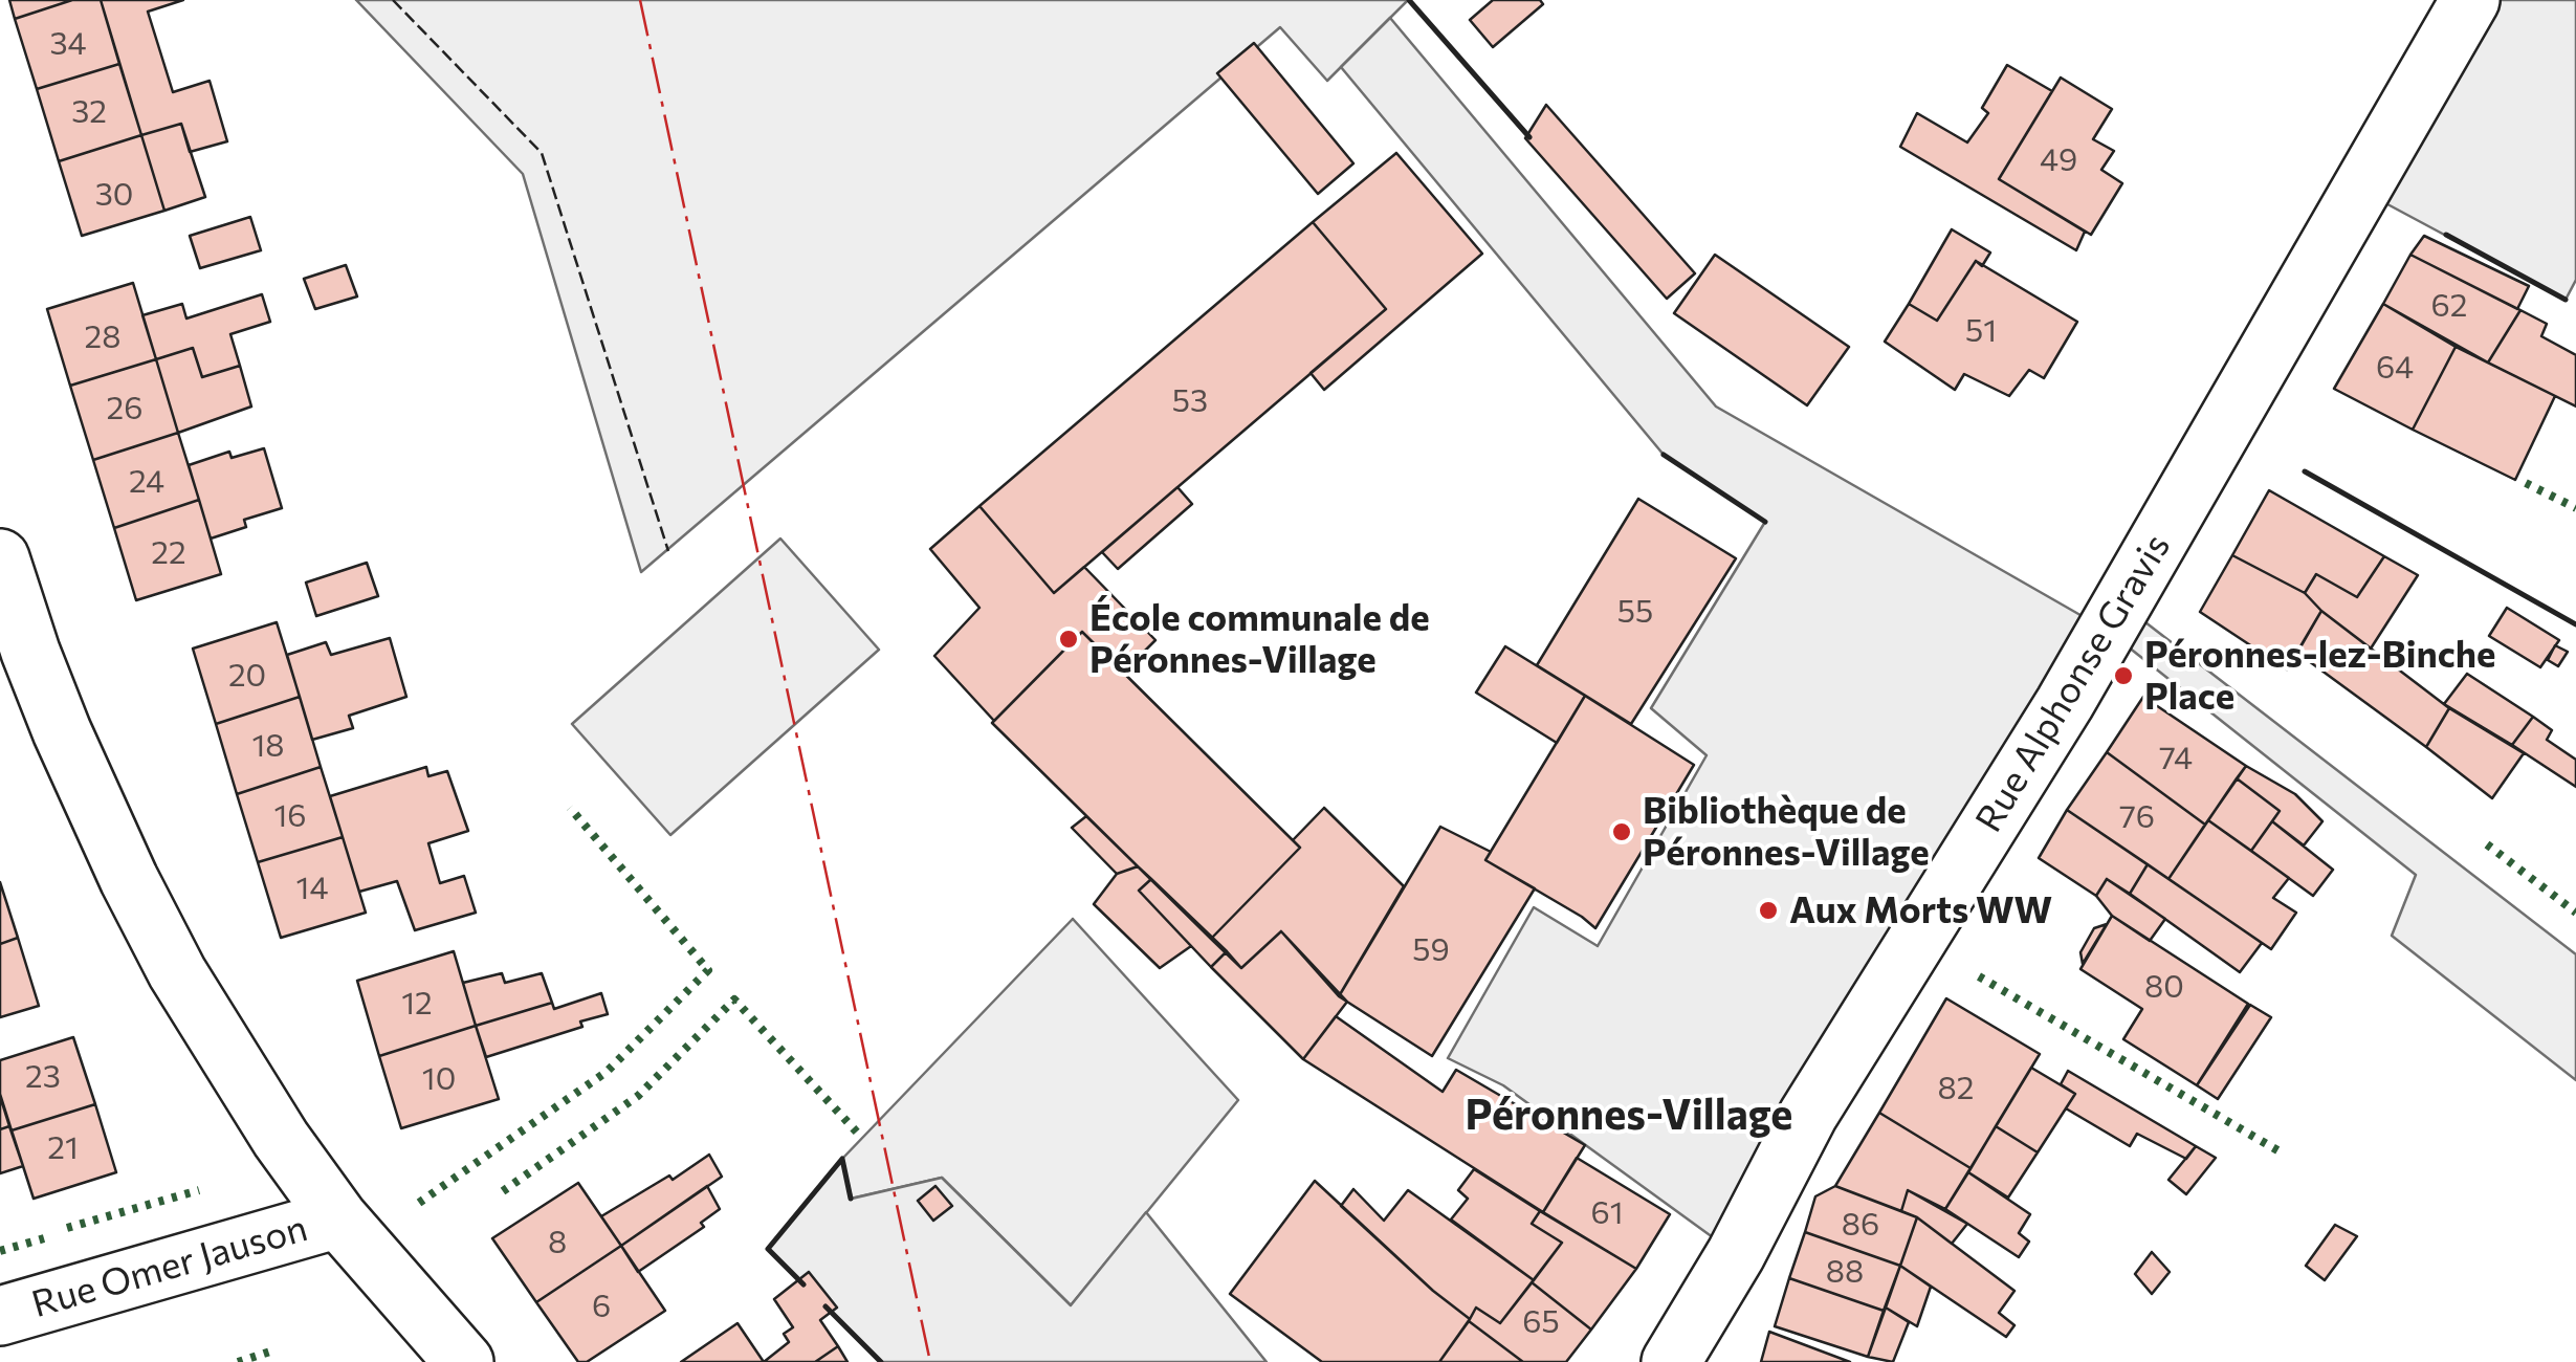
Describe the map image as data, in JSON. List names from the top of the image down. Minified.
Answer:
{"streets":{"street":["Rue Alphonse Gravis","Rue Omer Jauson"]},"districts":["Péronnes-Village"],"places":["École communale de Péronnes-Village","Péronnes-lez-Binche Place","Bibliothèque de Péronnes-Village","Aux Morts WW"],"house_numbers":["34","32","49","30","62","51","28","64","53","26","24","22","55","20","18","74","16","76","14","59","80","12","23","10","82","21","61","86","8","88","6","65"]}
